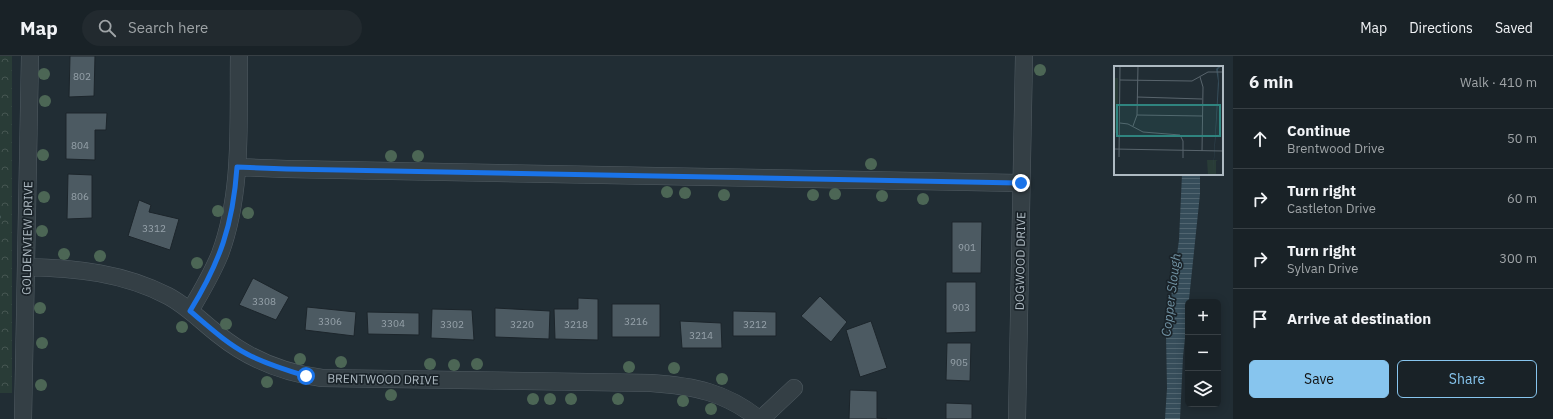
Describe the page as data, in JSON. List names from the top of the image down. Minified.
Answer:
{"streets":{"street":["GOLDENVIEW DRIVE","DOGWOOD DRIVE","BRENTWOOD DRIVE"]},"crossings":[["GOLDENVIEW DRIVE","BRENTWOOD DRIVE"]],"water":["Copper Slough"],"house_numbers":["802","804","806","3312","901","3308","903","3306","3216","3304","3302","3220","3218","3212","3214","905"],"page":{"header":"Map","search":"Search here","nav":["Map","Directions","Saved"],"heading":["6 min","Walk · 410 m"],"list":[["Continue","Brentwood Drive","50 m"],["Turn right","Castleton Drive","60 m"],["Turn right","Sylvan Drive","300 m"],"Arrive at destination"],"map_buttons":["+","−"],"buttons":["Save","Share"]}}
